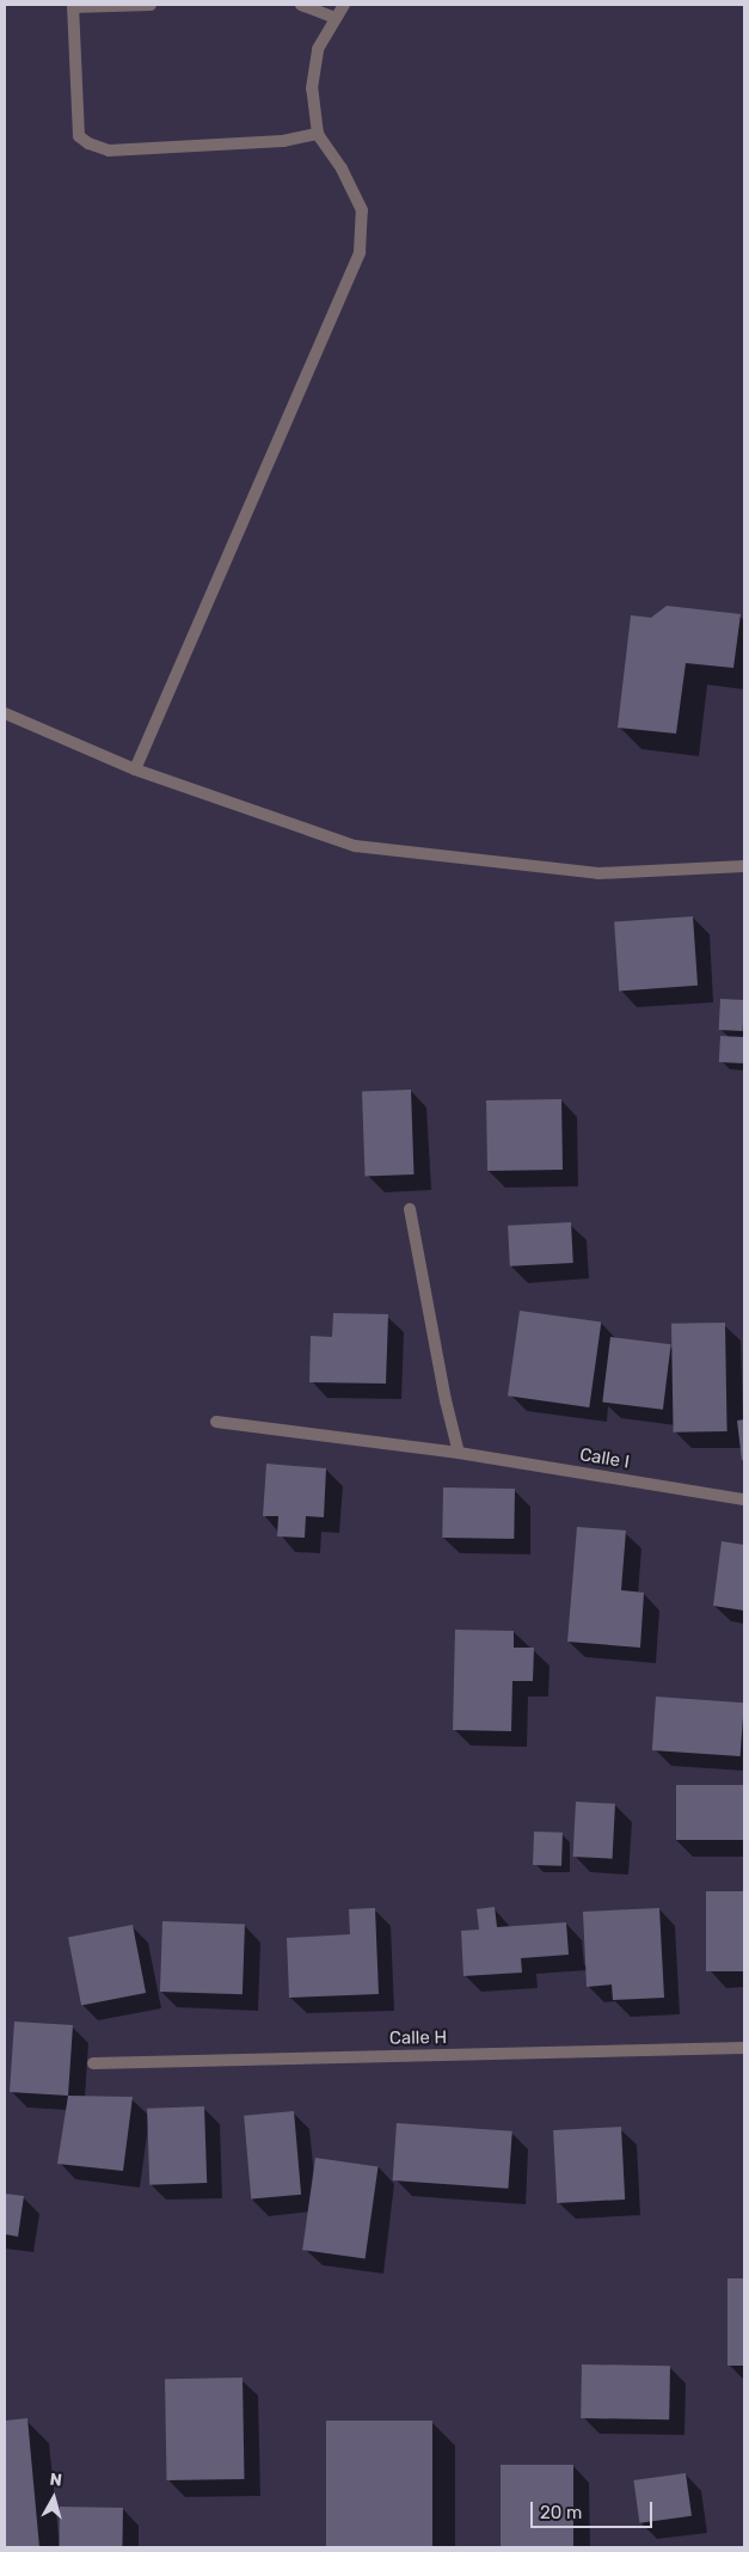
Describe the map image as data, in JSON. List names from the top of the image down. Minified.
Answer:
{"streets":{"street":["Calle I","Calle H"]},"scale_bar":"20 m","north":"top"}
